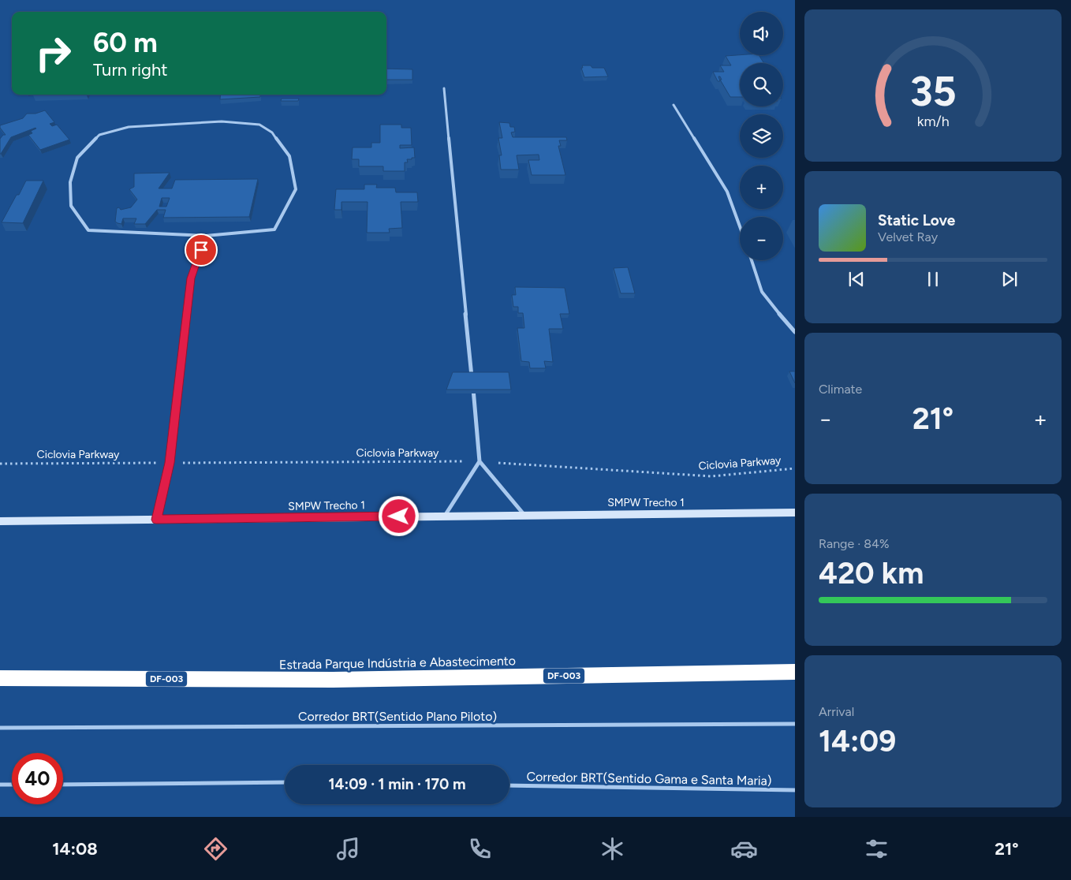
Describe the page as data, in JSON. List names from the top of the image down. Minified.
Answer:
{"streets":{"highway":["Estrada Parque Indústria e Abastecimento","DF-003"],"street":["SMPW Trecho 1"],"lane":["Corredor BRT(Sentido Plano Piloto)","Corredor BRT(Sentido Gama e Santa Maria)"],"path":["Ciclovia Parkway"]},"page":{"map_buttons":["+","−"],"turn":["60 m","Turn right"],"song":["Static Love","Velvet Ray"],"tile":["Climate",["Range · 84%","420 km"],["Arrival","14:09"]],"heat":["−","21°","+"],"limit":"40","trip":"14:09 · 1 min · 170 m","tabs":["14:08","21°"],"gauge":["35","km/h"]}}
